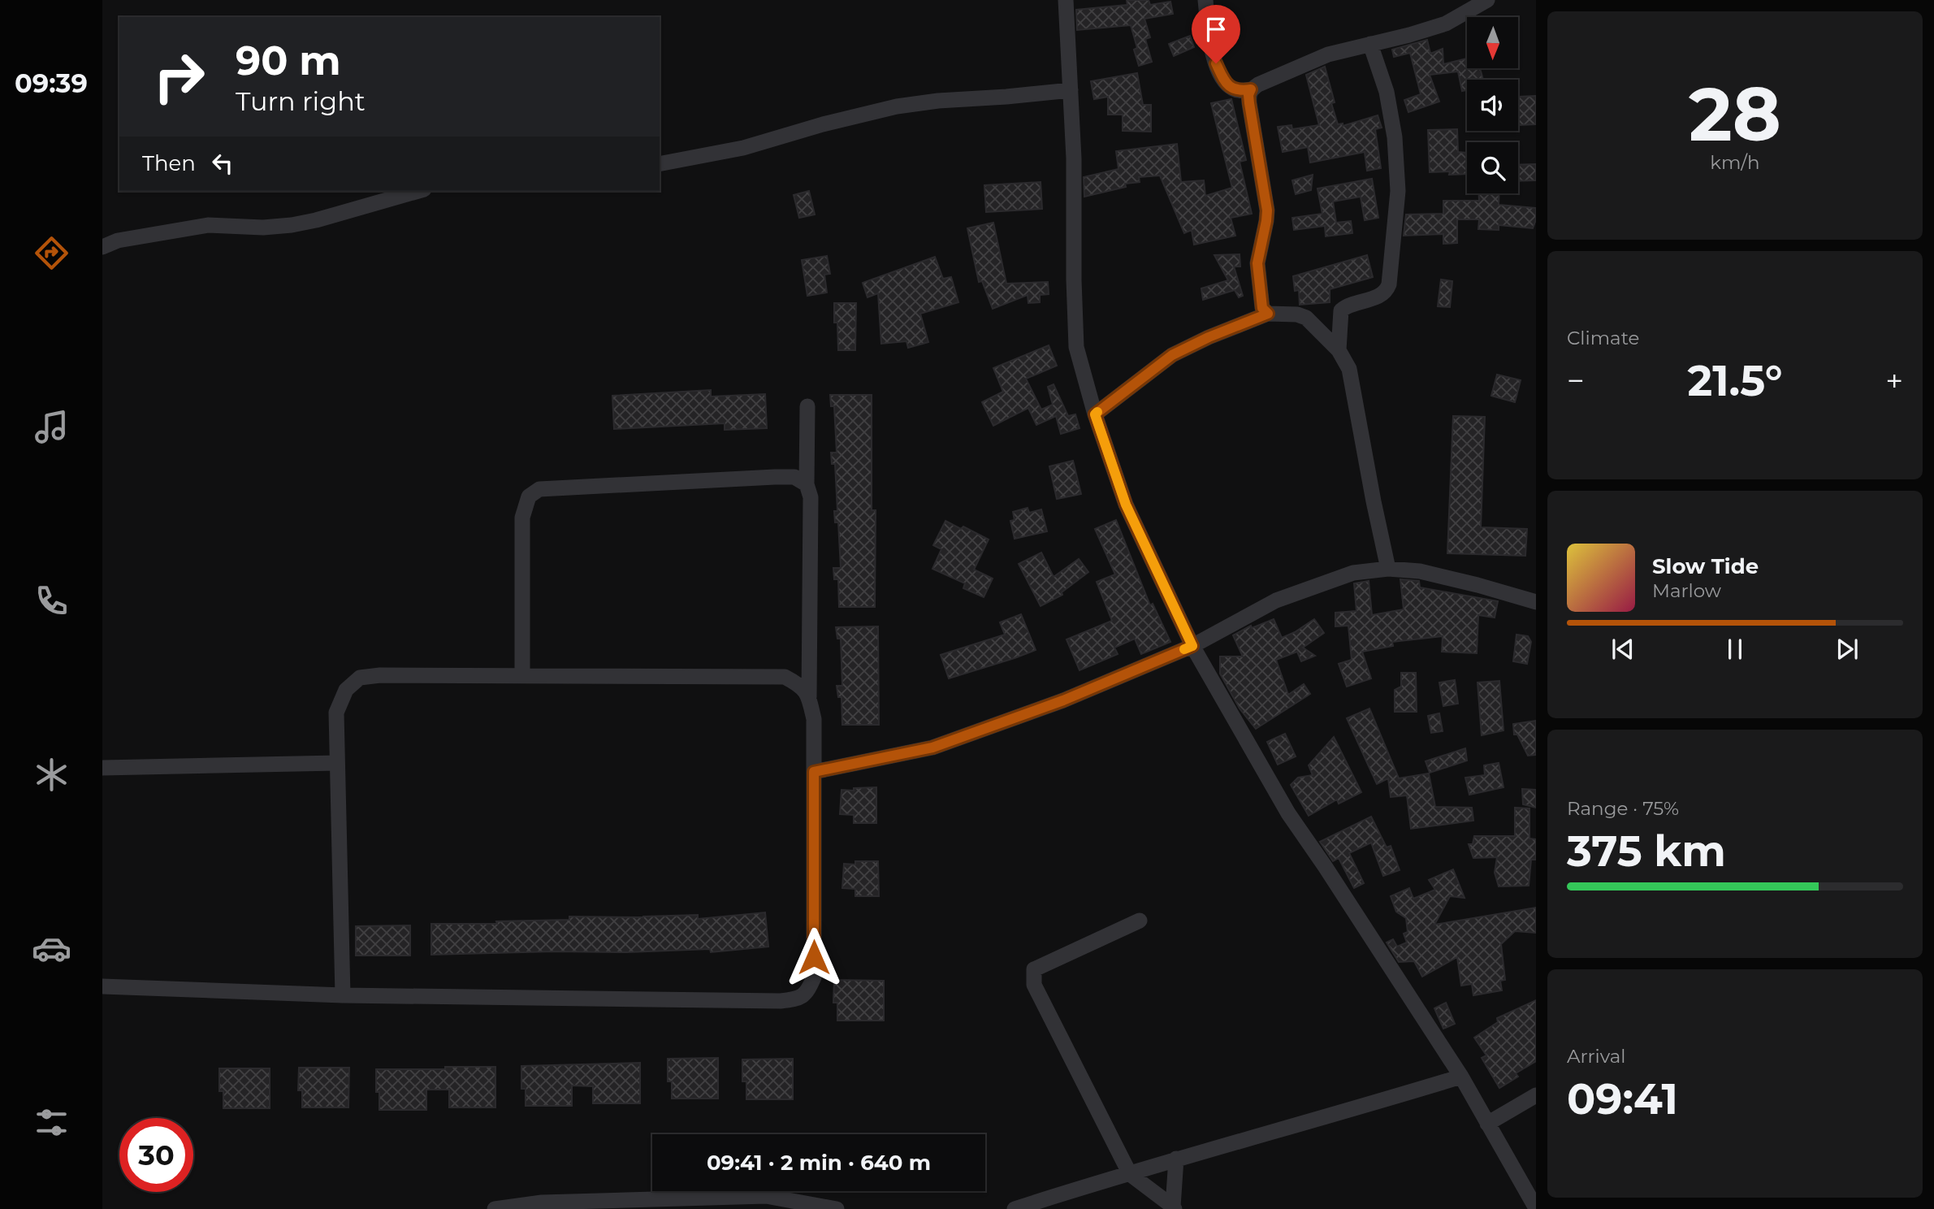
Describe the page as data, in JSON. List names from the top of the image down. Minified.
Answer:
{"north":"bottom","page":{"tabs":"09:39","tile":[["28","km/h"],"Climate",["Range · 75%","375 km"],["Arrival","09:41"]],"turn":["90 m","Turn right"],"then":"Then","heat":["−","21.5°","+"],"song":["Slow Tide","Marlow"],"limit":"30","trip":"09:41 · 2 min · 640 m"}}
